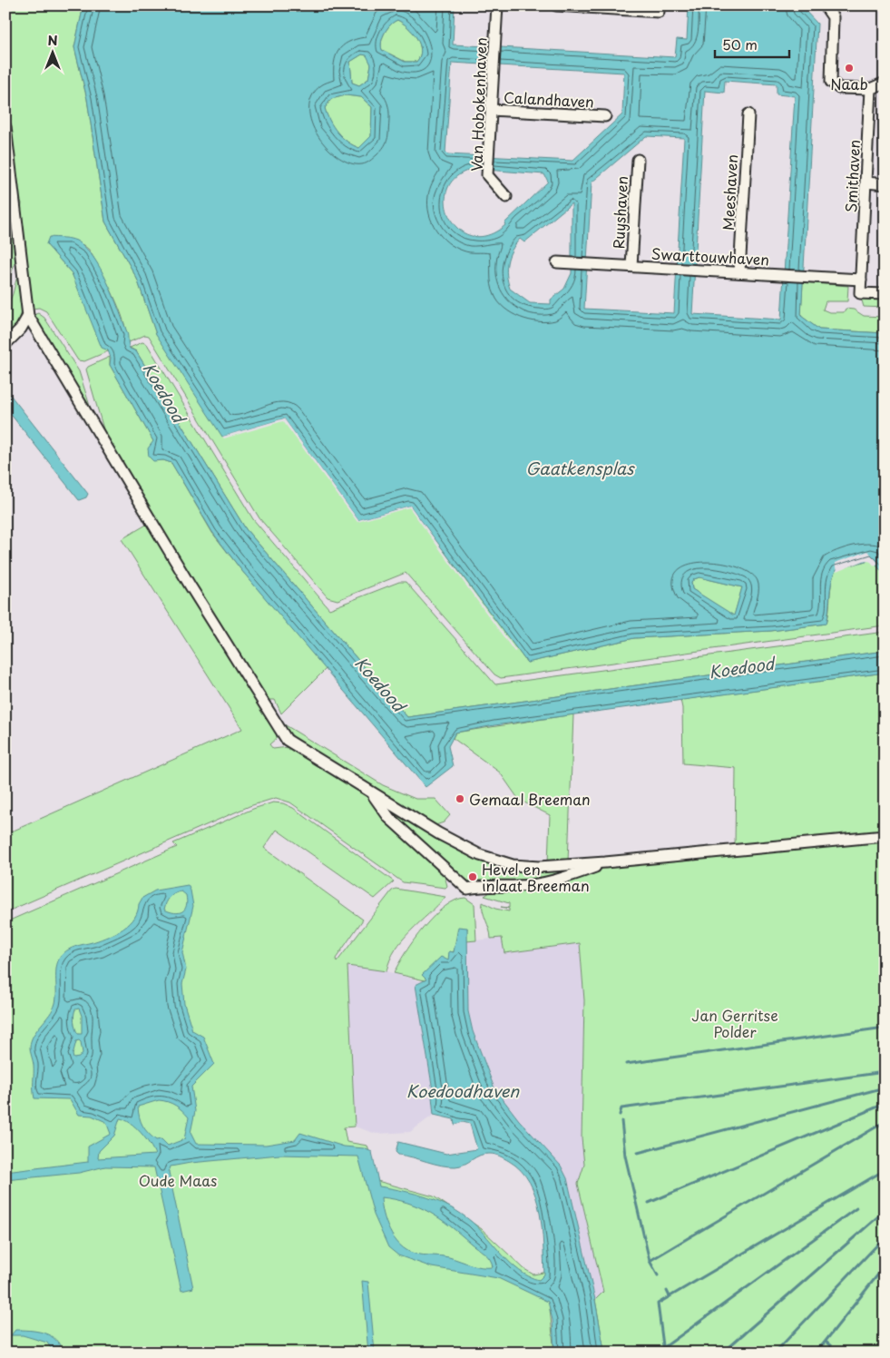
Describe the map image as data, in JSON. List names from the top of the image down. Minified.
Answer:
{"streets":{"street":["Calandhaven","Van Hobokenhaven","Smithaven","Meeshaven","Ruyshaven","Swarttouwhaven"]},"crossings":[["Calandhaven","Van Hobokenhaven"],["Smithaven","Swarttouwhaven"],["Meeshaven","Swarttouwhaven"],["Ruyshaven","Swarttouwhaven"]],"water":["Koedood","Gaatkensplas","Koedoodhaven"],"parks":["Jan Gerritse Polder","Oude Maas"],"places":["Naab","Gemaal Breeman","Hevel en inlaat Breeman"],"scale_bar":"50 m","north":"top"}
